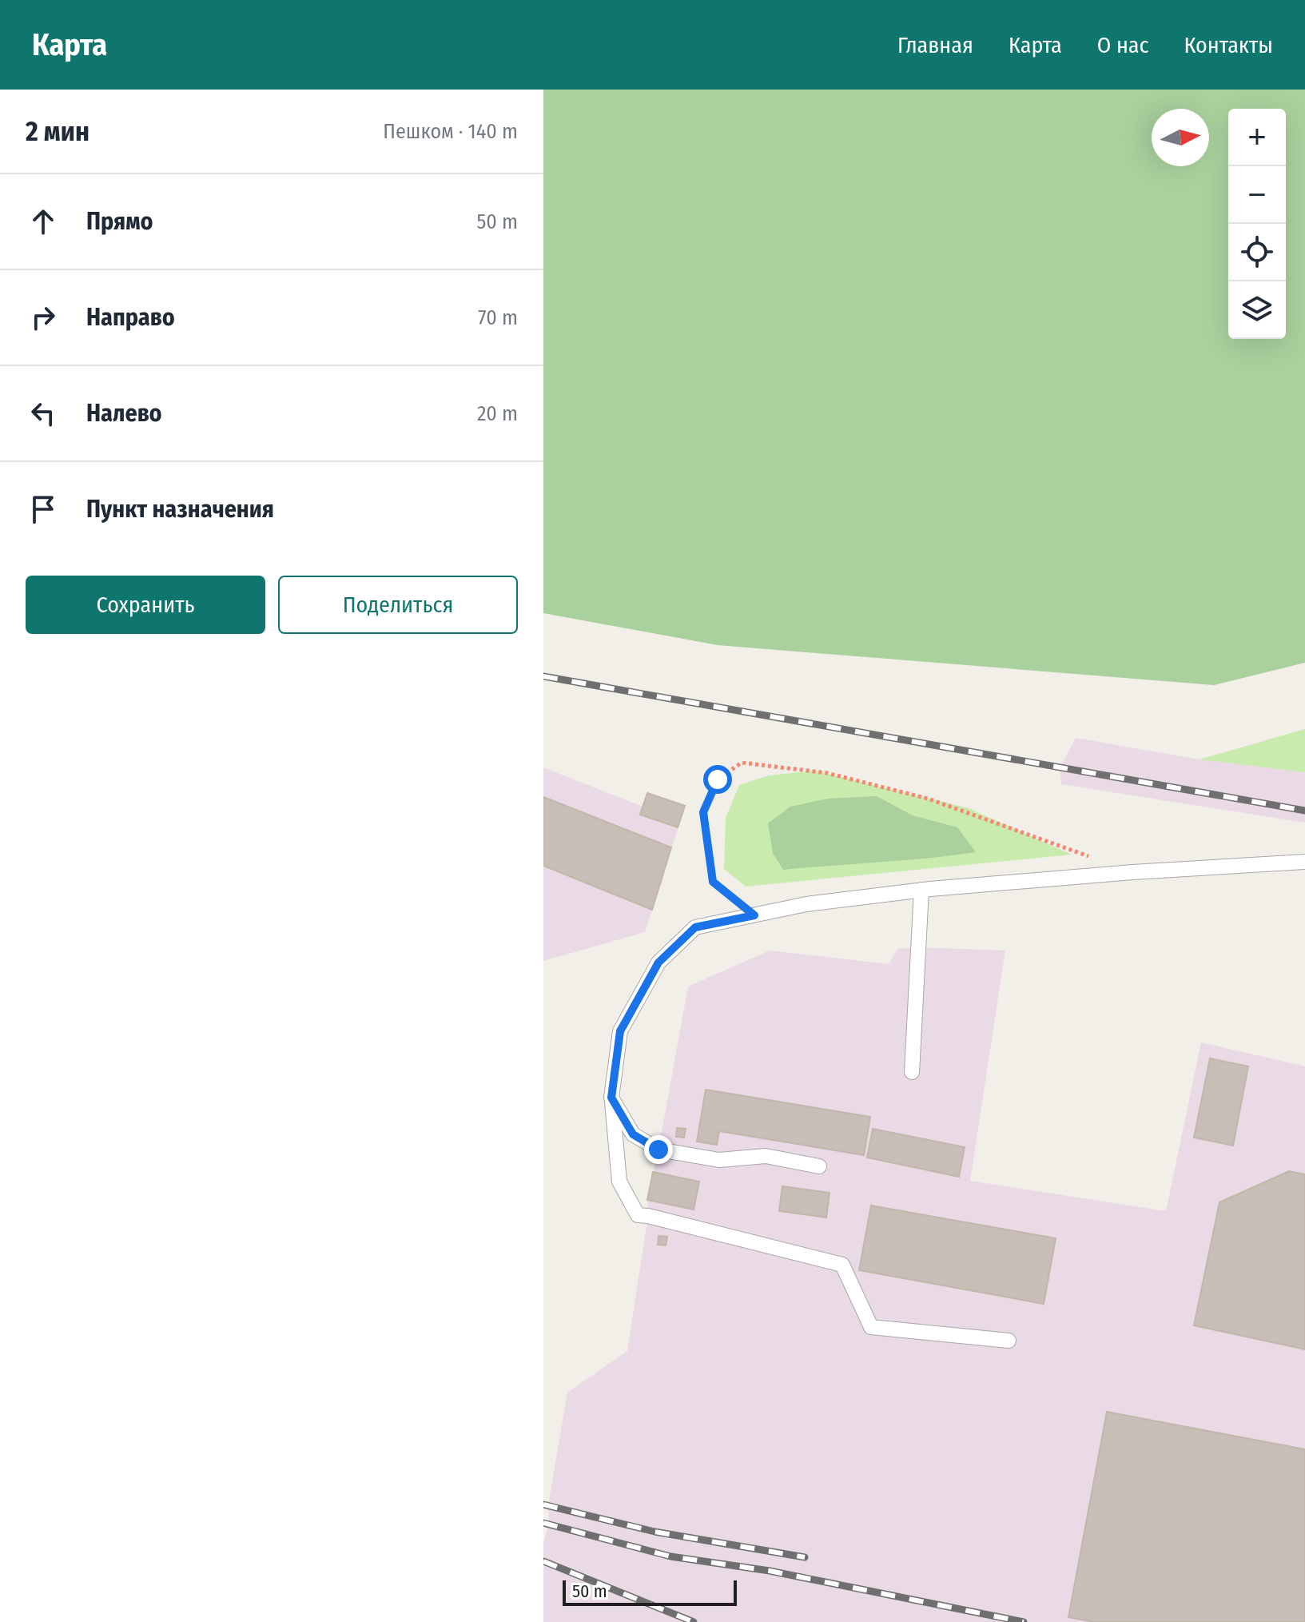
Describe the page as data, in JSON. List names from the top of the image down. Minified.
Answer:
{"scale_bar":"50 m","north":"right","page":{"header":"Карта","nav":["Главная","Карта","О нас","Контакты"],"heading":["2 мин","Пешком · 140 m"],"map_buttons":["+","−"],"list":[["Прямо","50 m"],["Направо","70 m"],["Налево","20 m"],"Пункт назначения"],"buttons":["Сохранить","Поделиться"],"scale":"50 m"}}
